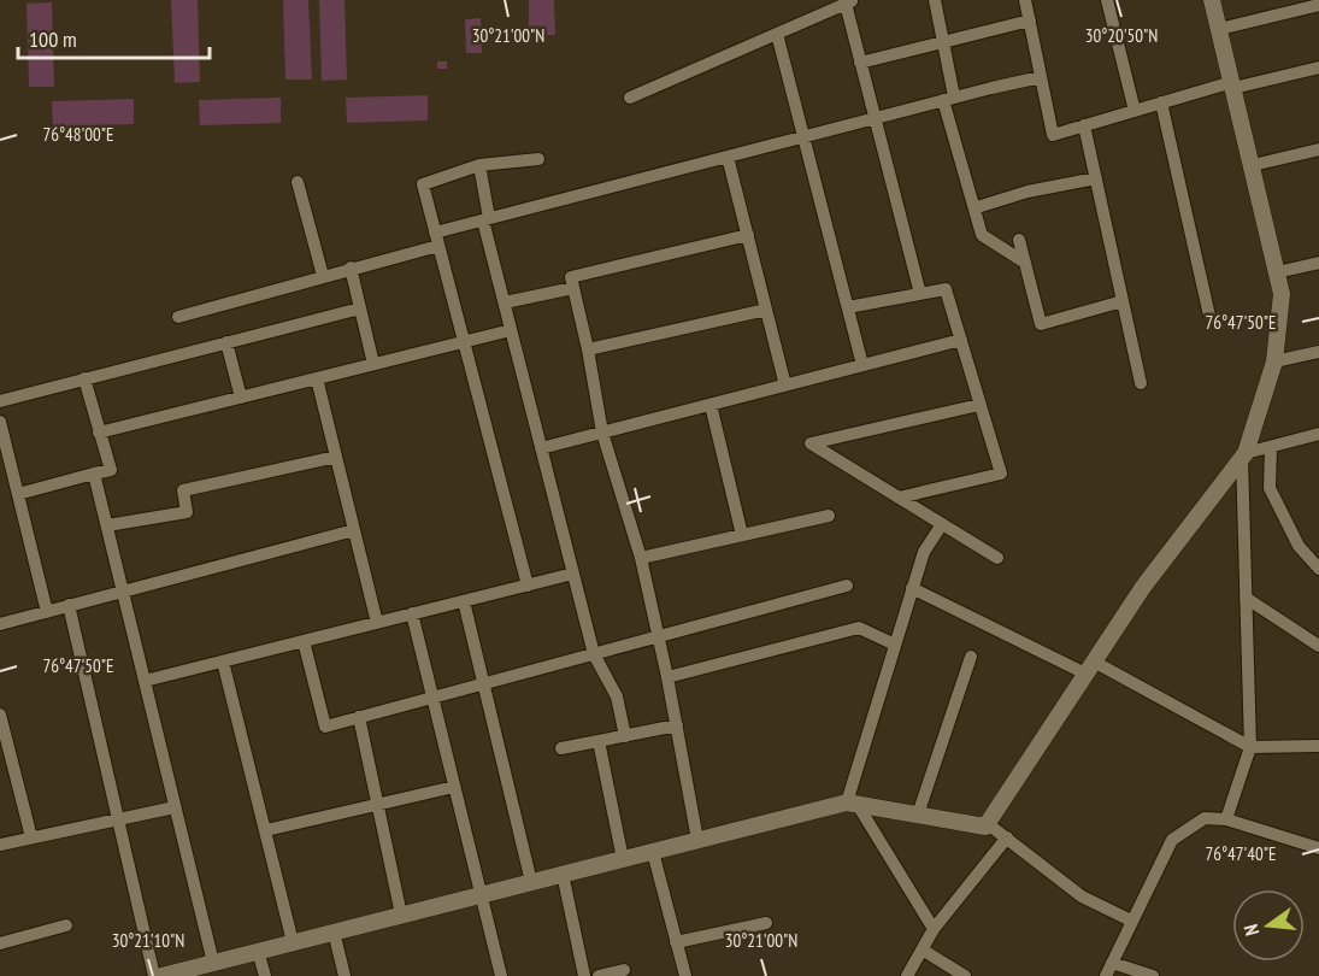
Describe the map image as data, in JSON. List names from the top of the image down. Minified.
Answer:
{"scale_bar":"100 m","north":"left","coordinates":["30°21'00\"N","30°20'50\"N","76°48'00\"E","76°47'50\"E","76°47'40\"E","30°21'10\"N"]}
